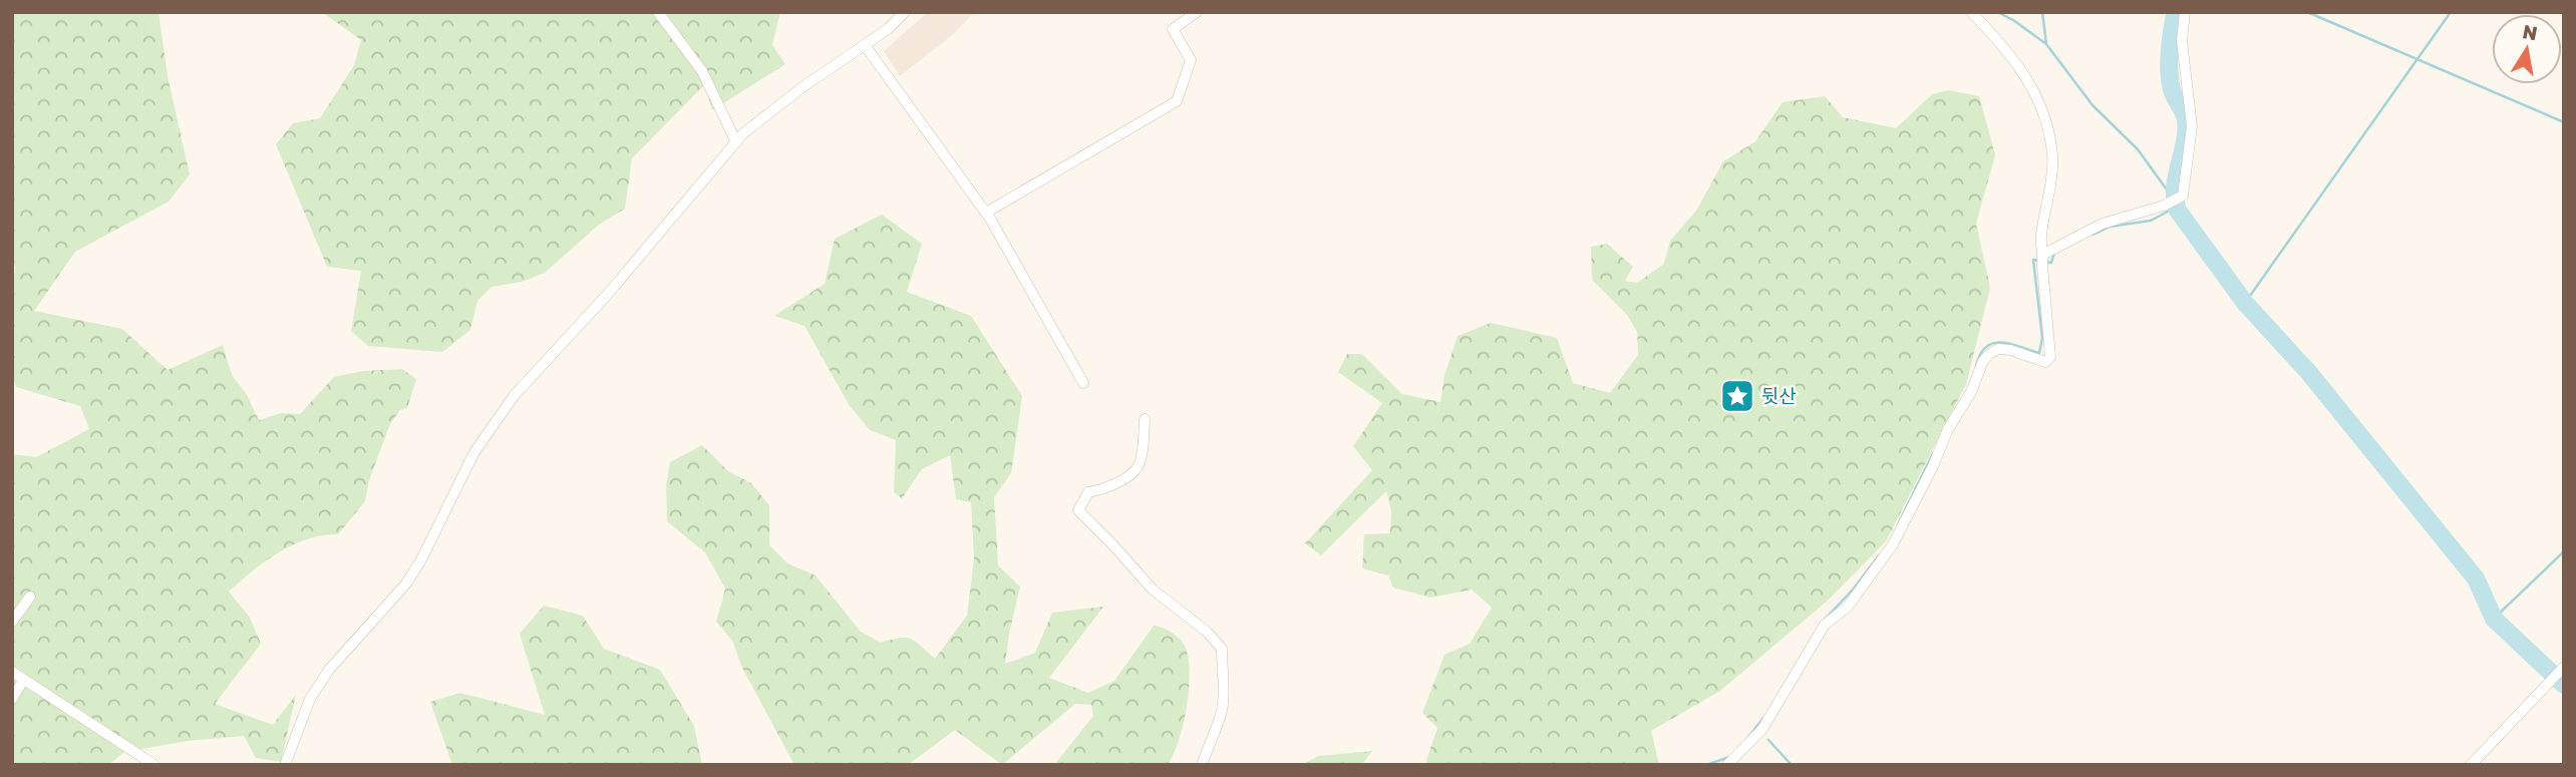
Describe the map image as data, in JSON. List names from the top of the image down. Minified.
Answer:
{"places":{"place":["뒷산"]},"north":"top"}
